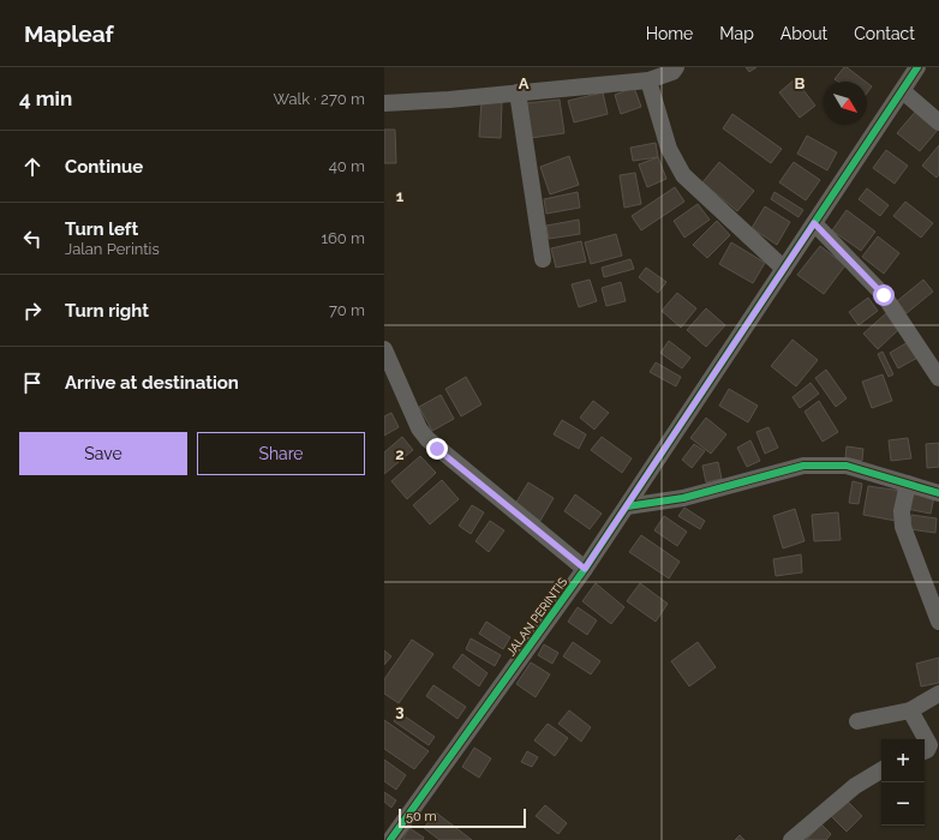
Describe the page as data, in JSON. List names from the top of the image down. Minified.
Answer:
{"streets":{"street":["JALAN PERINTIS"]},"scale_bar":"50 m","north":"bottom right","page":{"header":"Mapleaf","nav":["Home","Map","About","Contact"],"heading":["4 min","Walk · 270 m"],"list":[["Continue","40 m"],["Turn left","Jalan Perintis","160 m"],["Turn right","70 m"],"Arrive at destination"],"buttons":["Save","Share"],"map_buttons":["+","−"],"scale":"50 m"},"grid":{"columns":["A","B"],"rows":["1","2","3"]}}
